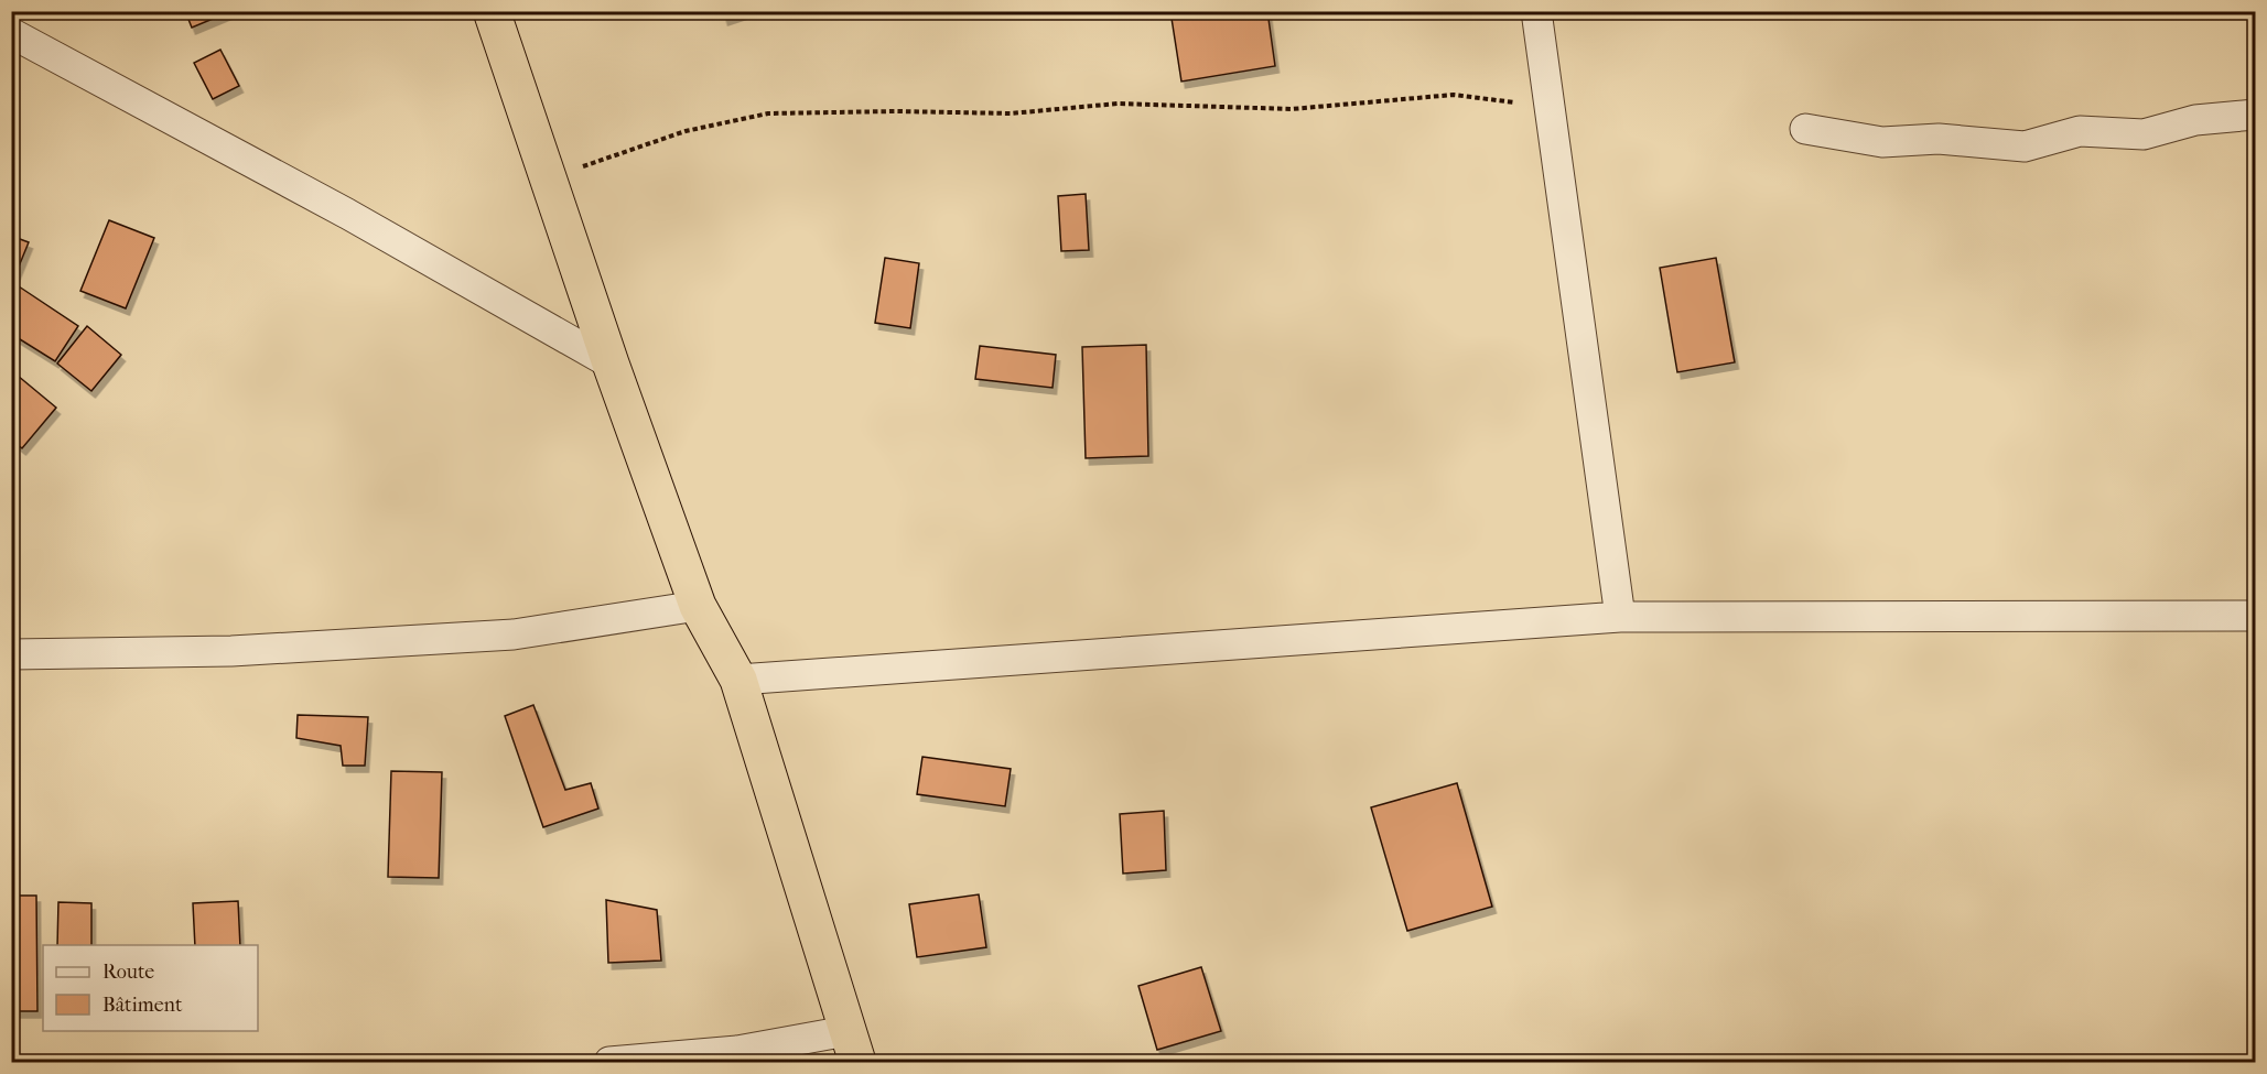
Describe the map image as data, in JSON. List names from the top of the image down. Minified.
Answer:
{"legend":["Route","Bâtiment"]}
